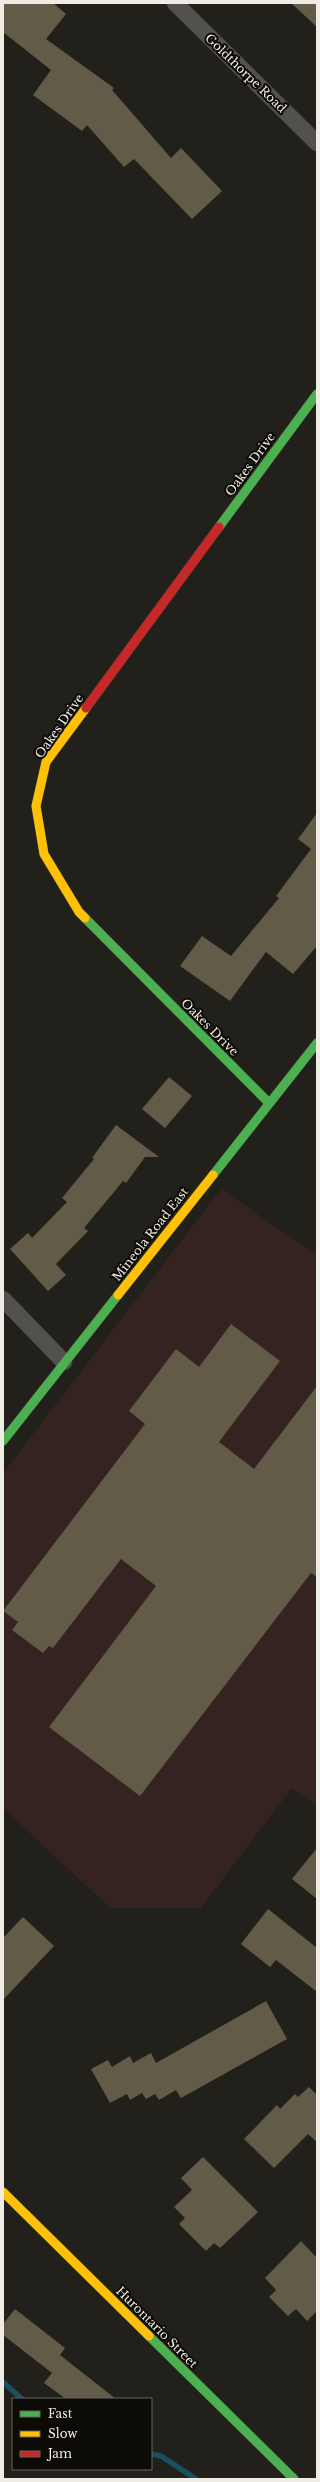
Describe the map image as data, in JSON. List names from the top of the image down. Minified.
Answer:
{"streets":{"street":["Goldthorpe Road","Oakes Drive","Mineola Road East","Hurontario Street"]},"crossings":[["Oakes Drive","Mineola Road East"]],"legend":["Fast","Slow","Jam"]}
